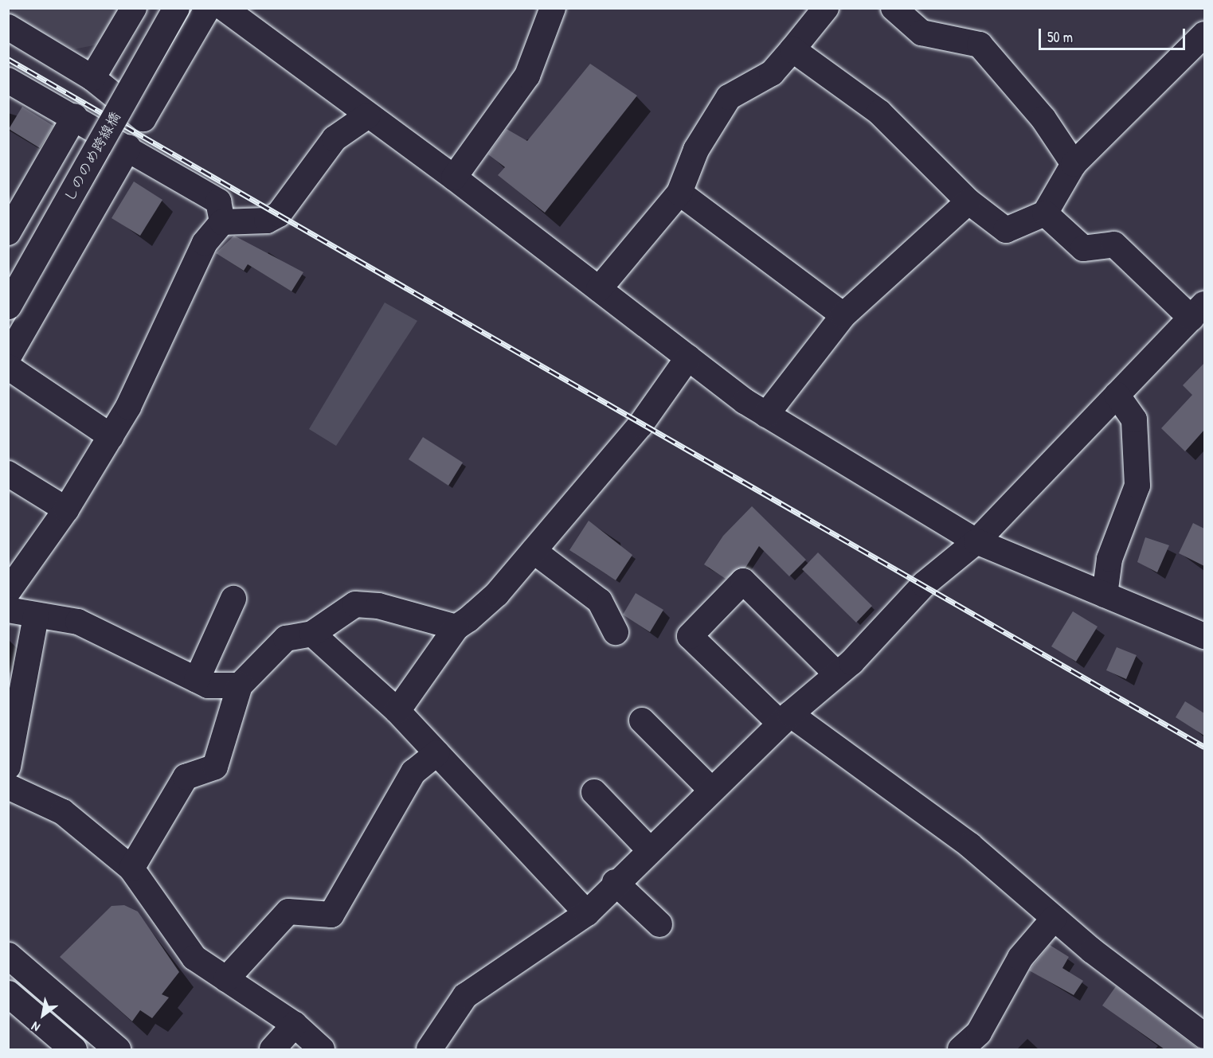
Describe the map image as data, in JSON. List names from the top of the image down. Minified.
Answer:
{"streets":{"main road":["しののめ跨線橋"]},"scale_bar":"50 m","north":"bottom left"}
